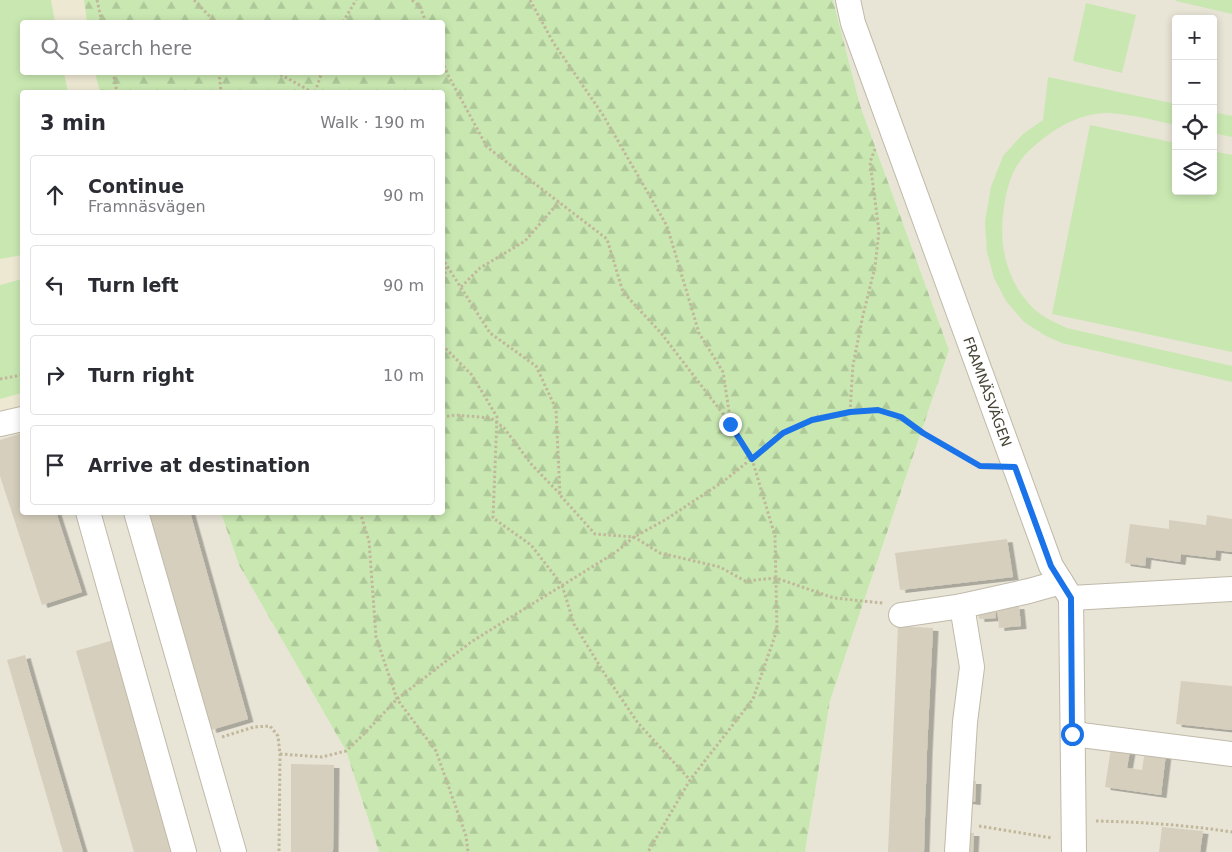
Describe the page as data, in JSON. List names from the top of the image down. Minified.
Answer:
{"streets":{"street":["FRAMNÄSVÄGEN"]},"page":{"map_buttons":["+","−"],"search":"Search here","heading":["3 min","Walk · 190 m"],"list":[["Continue","Framnäsvägen","90 m"],["Turn left","90 m"],["Turn right","10 m"],"Arrive at destination"]}}
